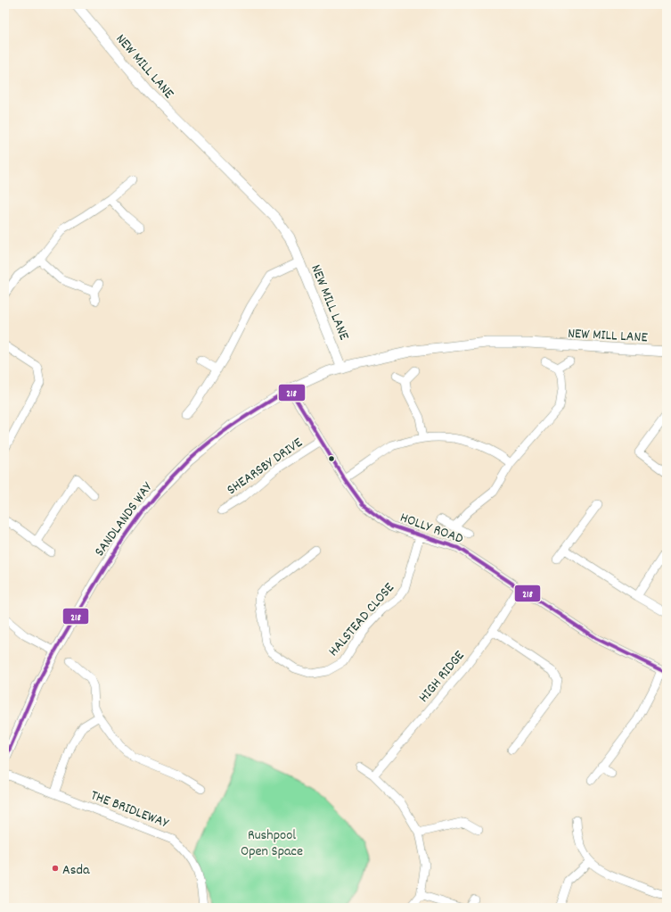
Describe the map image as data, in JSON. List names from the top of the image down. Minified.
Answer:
{"streets":{"street":["NEW MILL LANE","SHEARSBY DRIVE","SANDLANDS WAY","HOLLY ROAD","HALSTEAD CLOSE","HIGH RIDGE","THE BRIDLEWAY"]},"crossings":[["NEW MILL LANE","SANDLANDS WAY"],["SHEARSBY DRIVE","HOLLY ROAD"],["SANDLANDS WAY","HOLLY ROAD"],["HOLLY ROAD","HALSTEAD CLOSE"],["HOLLY ROAD","HIGH RIDGE"]],"parks":["Rushpool Open Space"],"places":["Asda"],"lines":["transit line 218"]}
